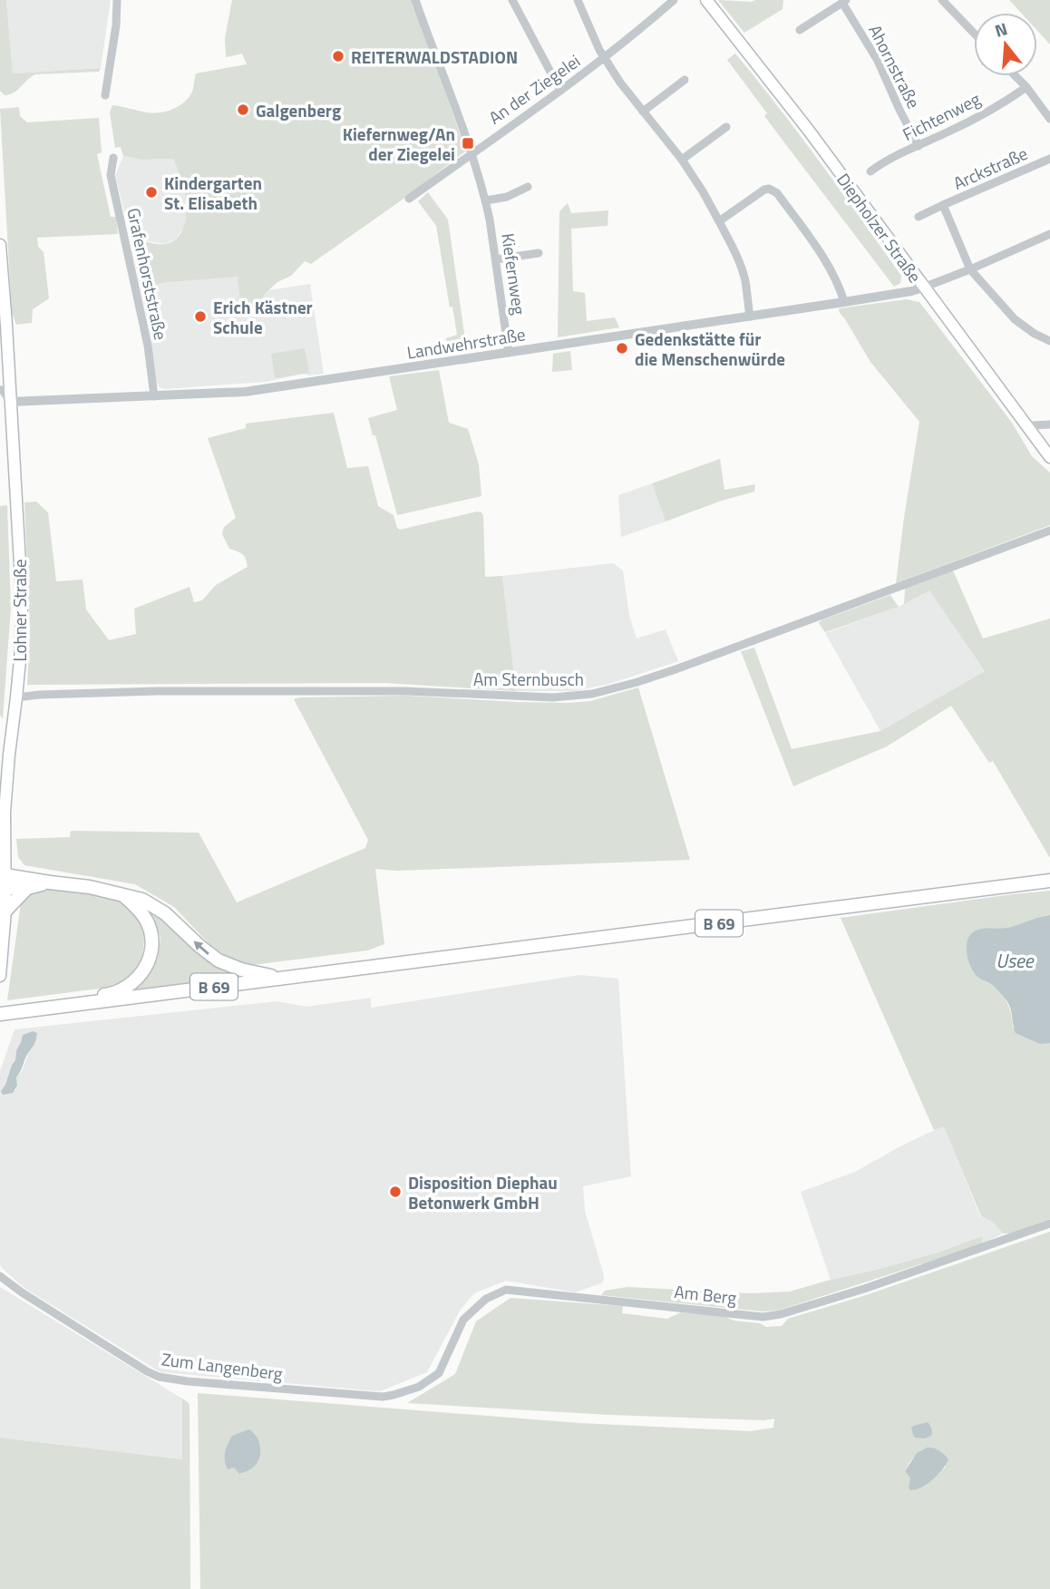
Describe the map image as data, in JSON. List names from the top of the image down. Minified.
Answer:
{"streets":{"main road":["Diepholzer Straße","Lohner Straße","B 69"],"street":["Ahornstraße","An der Ziegelei","Fichtenweg","Arckstraße","Grafenhorststraße","Kiefernweg","Landwehrstraße","Am Sternbusch","Am Berg","Zum Langenberg"]},"crossings":[["Ahornstraße","Fichtenweg"],["An der Ziegelei","Kiefernweg"],["Diepholzer Straße","Landwehrstraße"],["Grafenhorststraße","Landwehrstraße"],["Kiefernweg","Landwehrstraße"],["Landwehrstraße","Lohner Straße"],["Lohner Straße","Am Sternbusch"],["Am Berg","Zum Langenberg"]],"water":["Usee"],"places":{"other":["REITERWALDSTADION","Galgenberg","Kindergarten St. Elisabeth","Erich Kästner Schule","Gedenkstätte für die Menschenwürde","Disposition Diephau Betonwerk GmbH"],"transit":["Kiefernweg/An der Ziegelei"]},"north":"top"}
